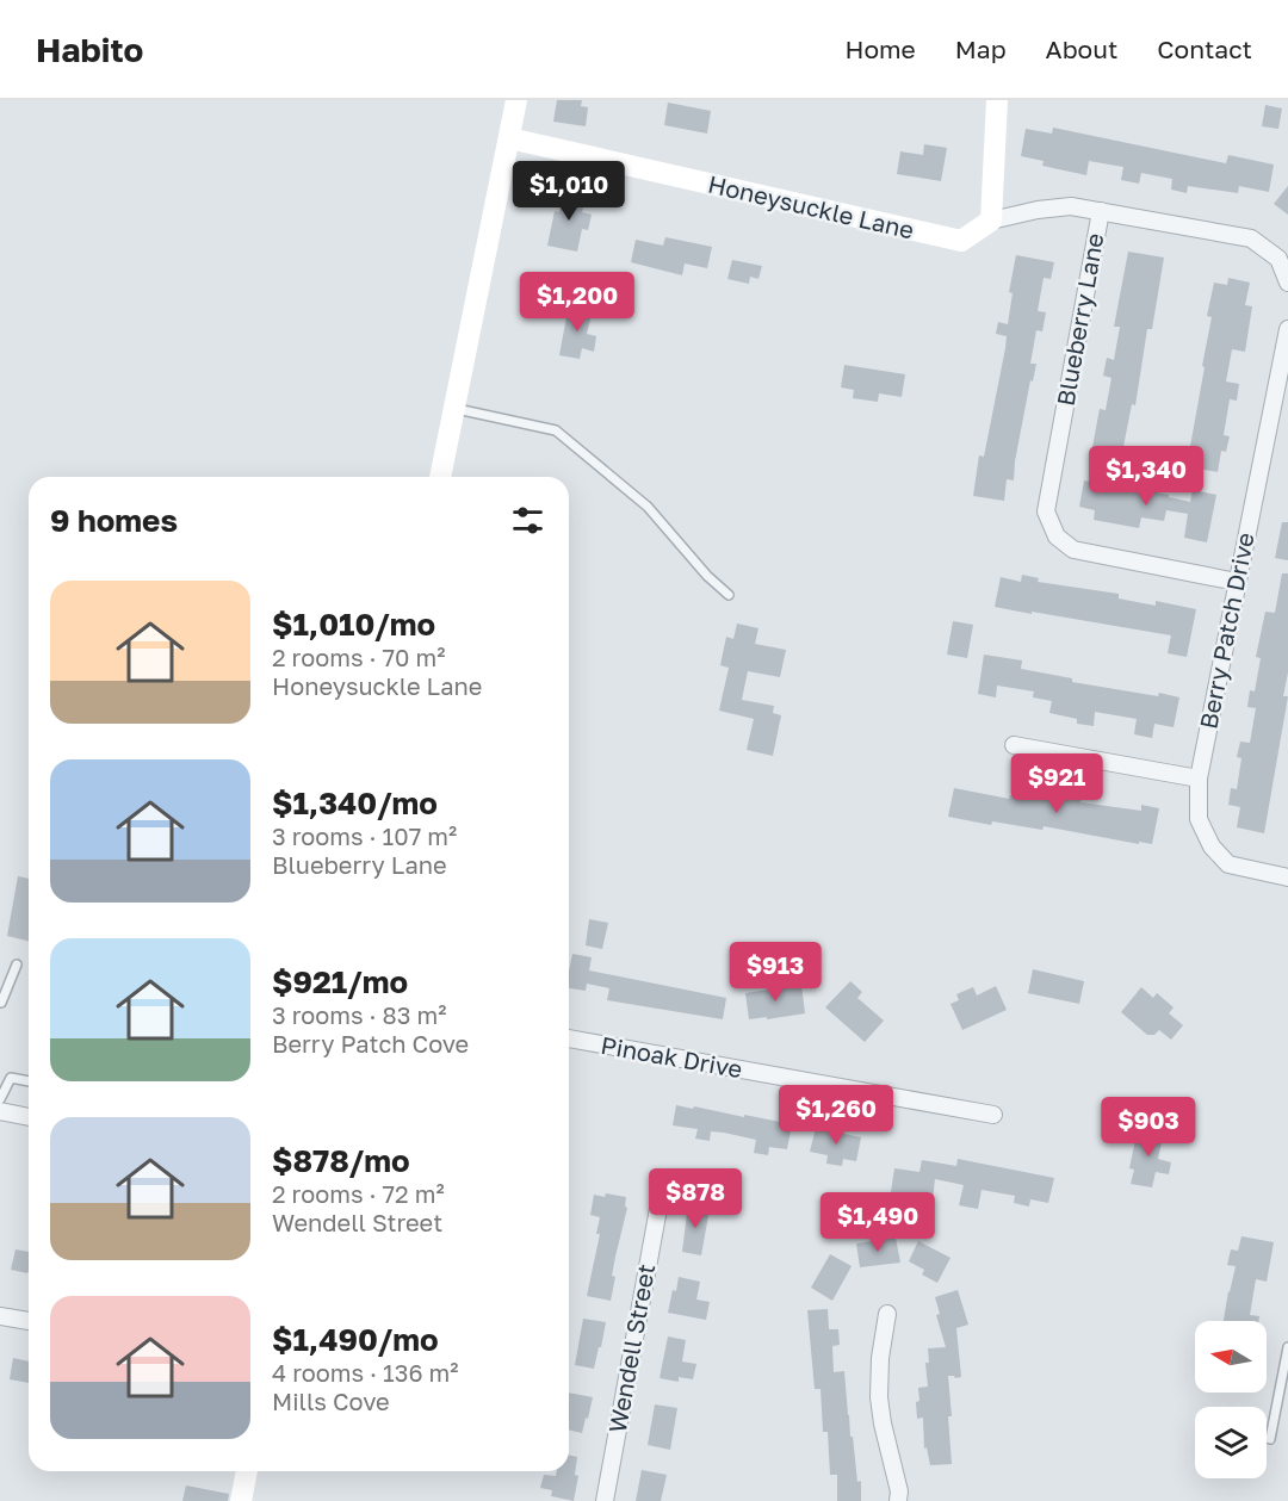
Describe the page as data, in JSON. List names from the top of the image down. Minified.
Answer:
{"streets":{"street":["Honeysuckle Lane","Blueberry Lane","Berry Patch Drive","Pinoak Drive","Wendell Street"]},"crossings":[["Blueberry Lane","Berry Patch Drive"]],"north":"left","page":{"header":"Habito","nav":["Home","Map","About","Contact"],"price":["$1,010","$1,200","$1,340","$921","$913","$1,260","$903","$878","$1,490"],"heading":"9 homes","list":[{"name":"$1,010/mo","note":"2 rooms · 70 m² · Honeysuckle Lane"},{"name":"$1,340/mo","note":"3 rooms · 107 m² · Blueberry Lane"},{"name":"$921/mo","note":"3 rooms · 83 m² · Berry Patch Cove"},{"name":"$878/mo","note":"2 rooms · 72 m² · Wendell Street"},{"name":"$1,490/mo","note":"4 rooms · 136 m² · Mills Cove"}]}}
